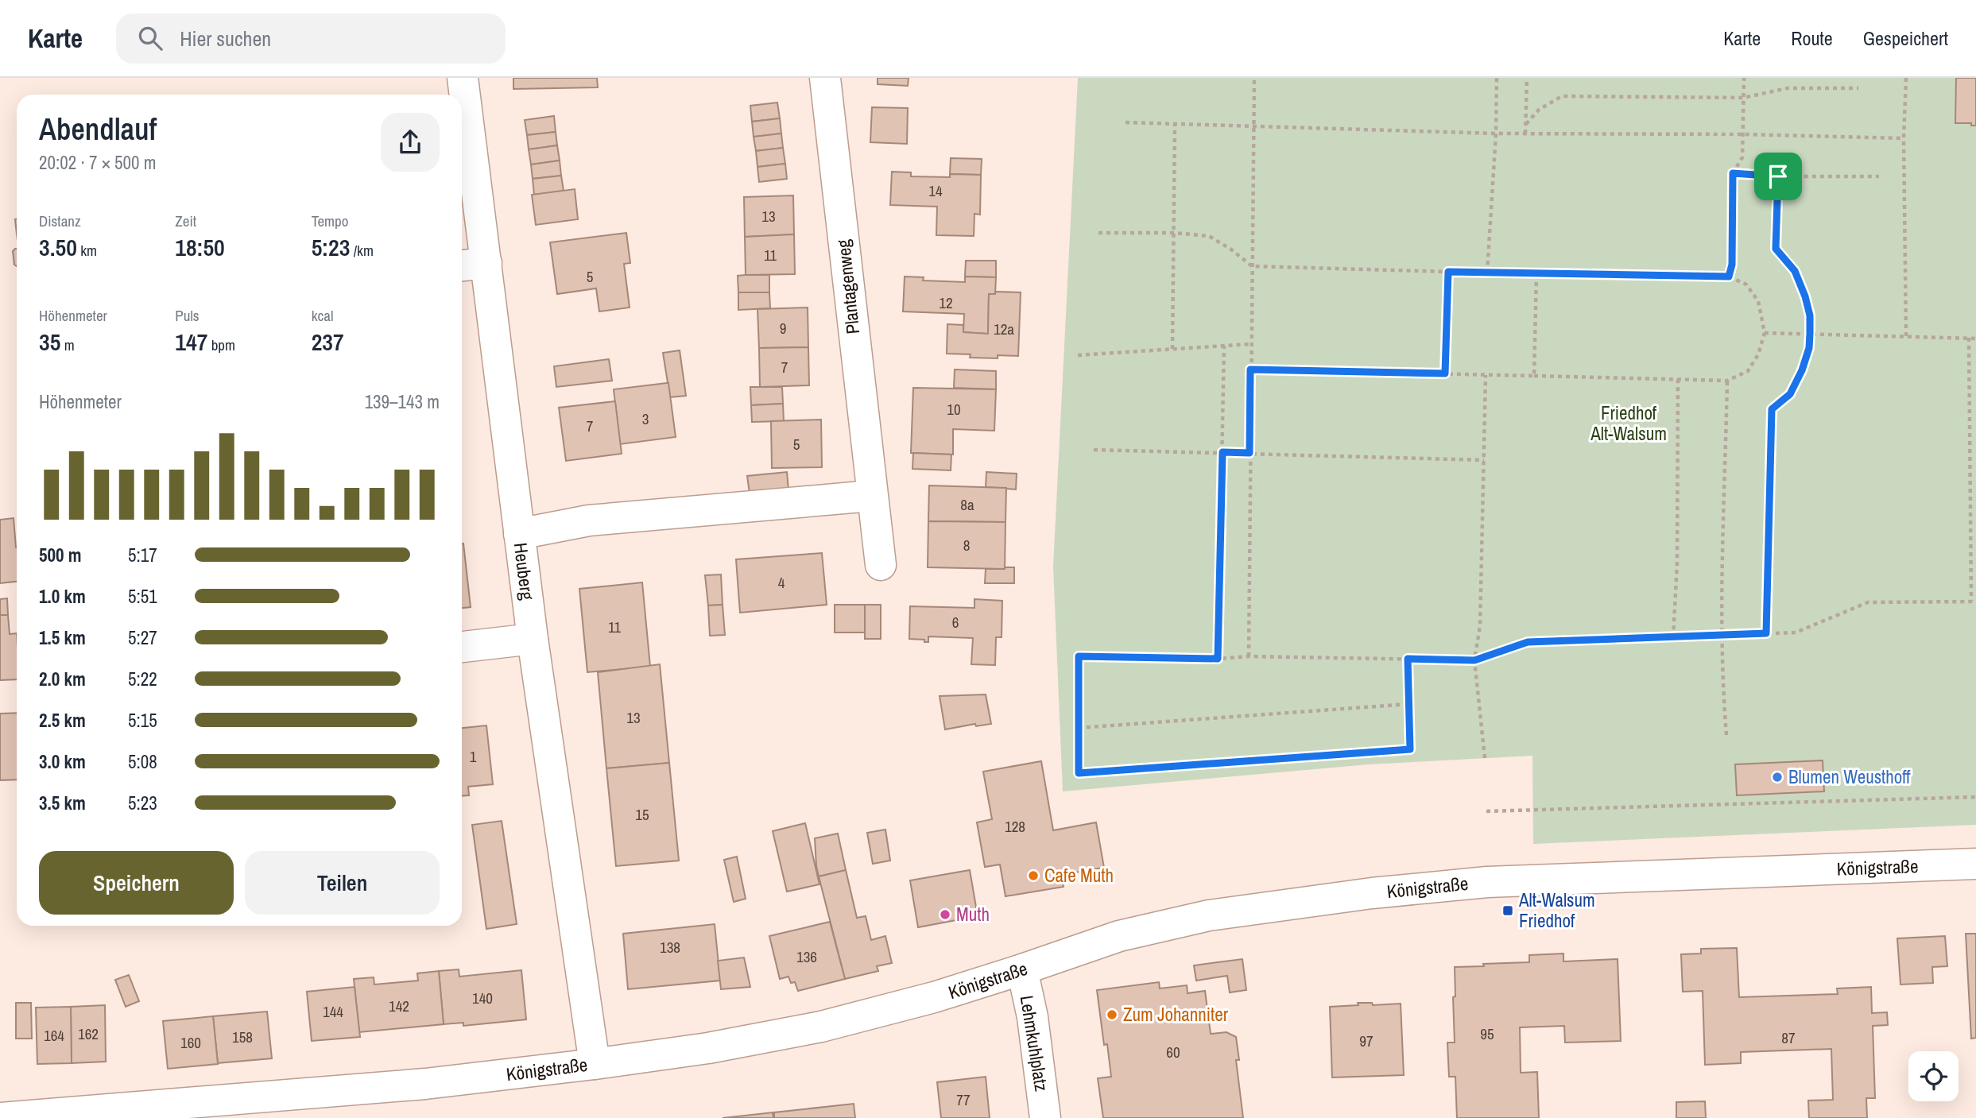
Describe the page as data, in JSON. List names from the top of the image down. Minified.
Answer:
{"streets":{"street":["Plantagenweg","Heuberg","Königstraße","Lehmkuhlplatz"]},"crossings":[["Heuberg","Königstraße"],["Königstraße","Lehmkuhlplatz"]],"parks":["Friedhof Alt-Walsum"],"places":{"other":["Blumen Weusthoff","Cafe Muth","Muth","Zum Johanniter"],"transit":["Alt-Walsum Friedhof"]},"house_numbers":["14","13","11","5","12","9","12a","7","10","3","7","5","8a","8","4","6","11","13","1","15","128","138","136","140","142","144","162","95","164","158","87","97","160","60","77"],"page":{"header":"Karte","search":"Hier suchen","nav":["Karte","Route","Gespeichert"],"heading":["Abendlauf","20:02 · 7 × 500 m"],"stats":[["Distanz","3.50 km"],["Zeit","18:50"],["Tempo","5:23 /km"],["Höhenmeter","35 m"],["Puls","147 bpm"],["kcal","237"]],"chart":["Höhenmeter","139–143 m"],"list":[{"name":"500 m","note":"5:17"},{"name":"1.0 km","note":"5:51"},{"name":"1.5 km","note":"5:27"},{"name":"2.0 km","note":"5:22"},{"name":"2.5 km","note":"5:15"},{"name":"3.0 km","note":"5:08"},{"name":"3.5 km","note":"5:23"}],"buttons":["Speichern","Teilen"]}}
